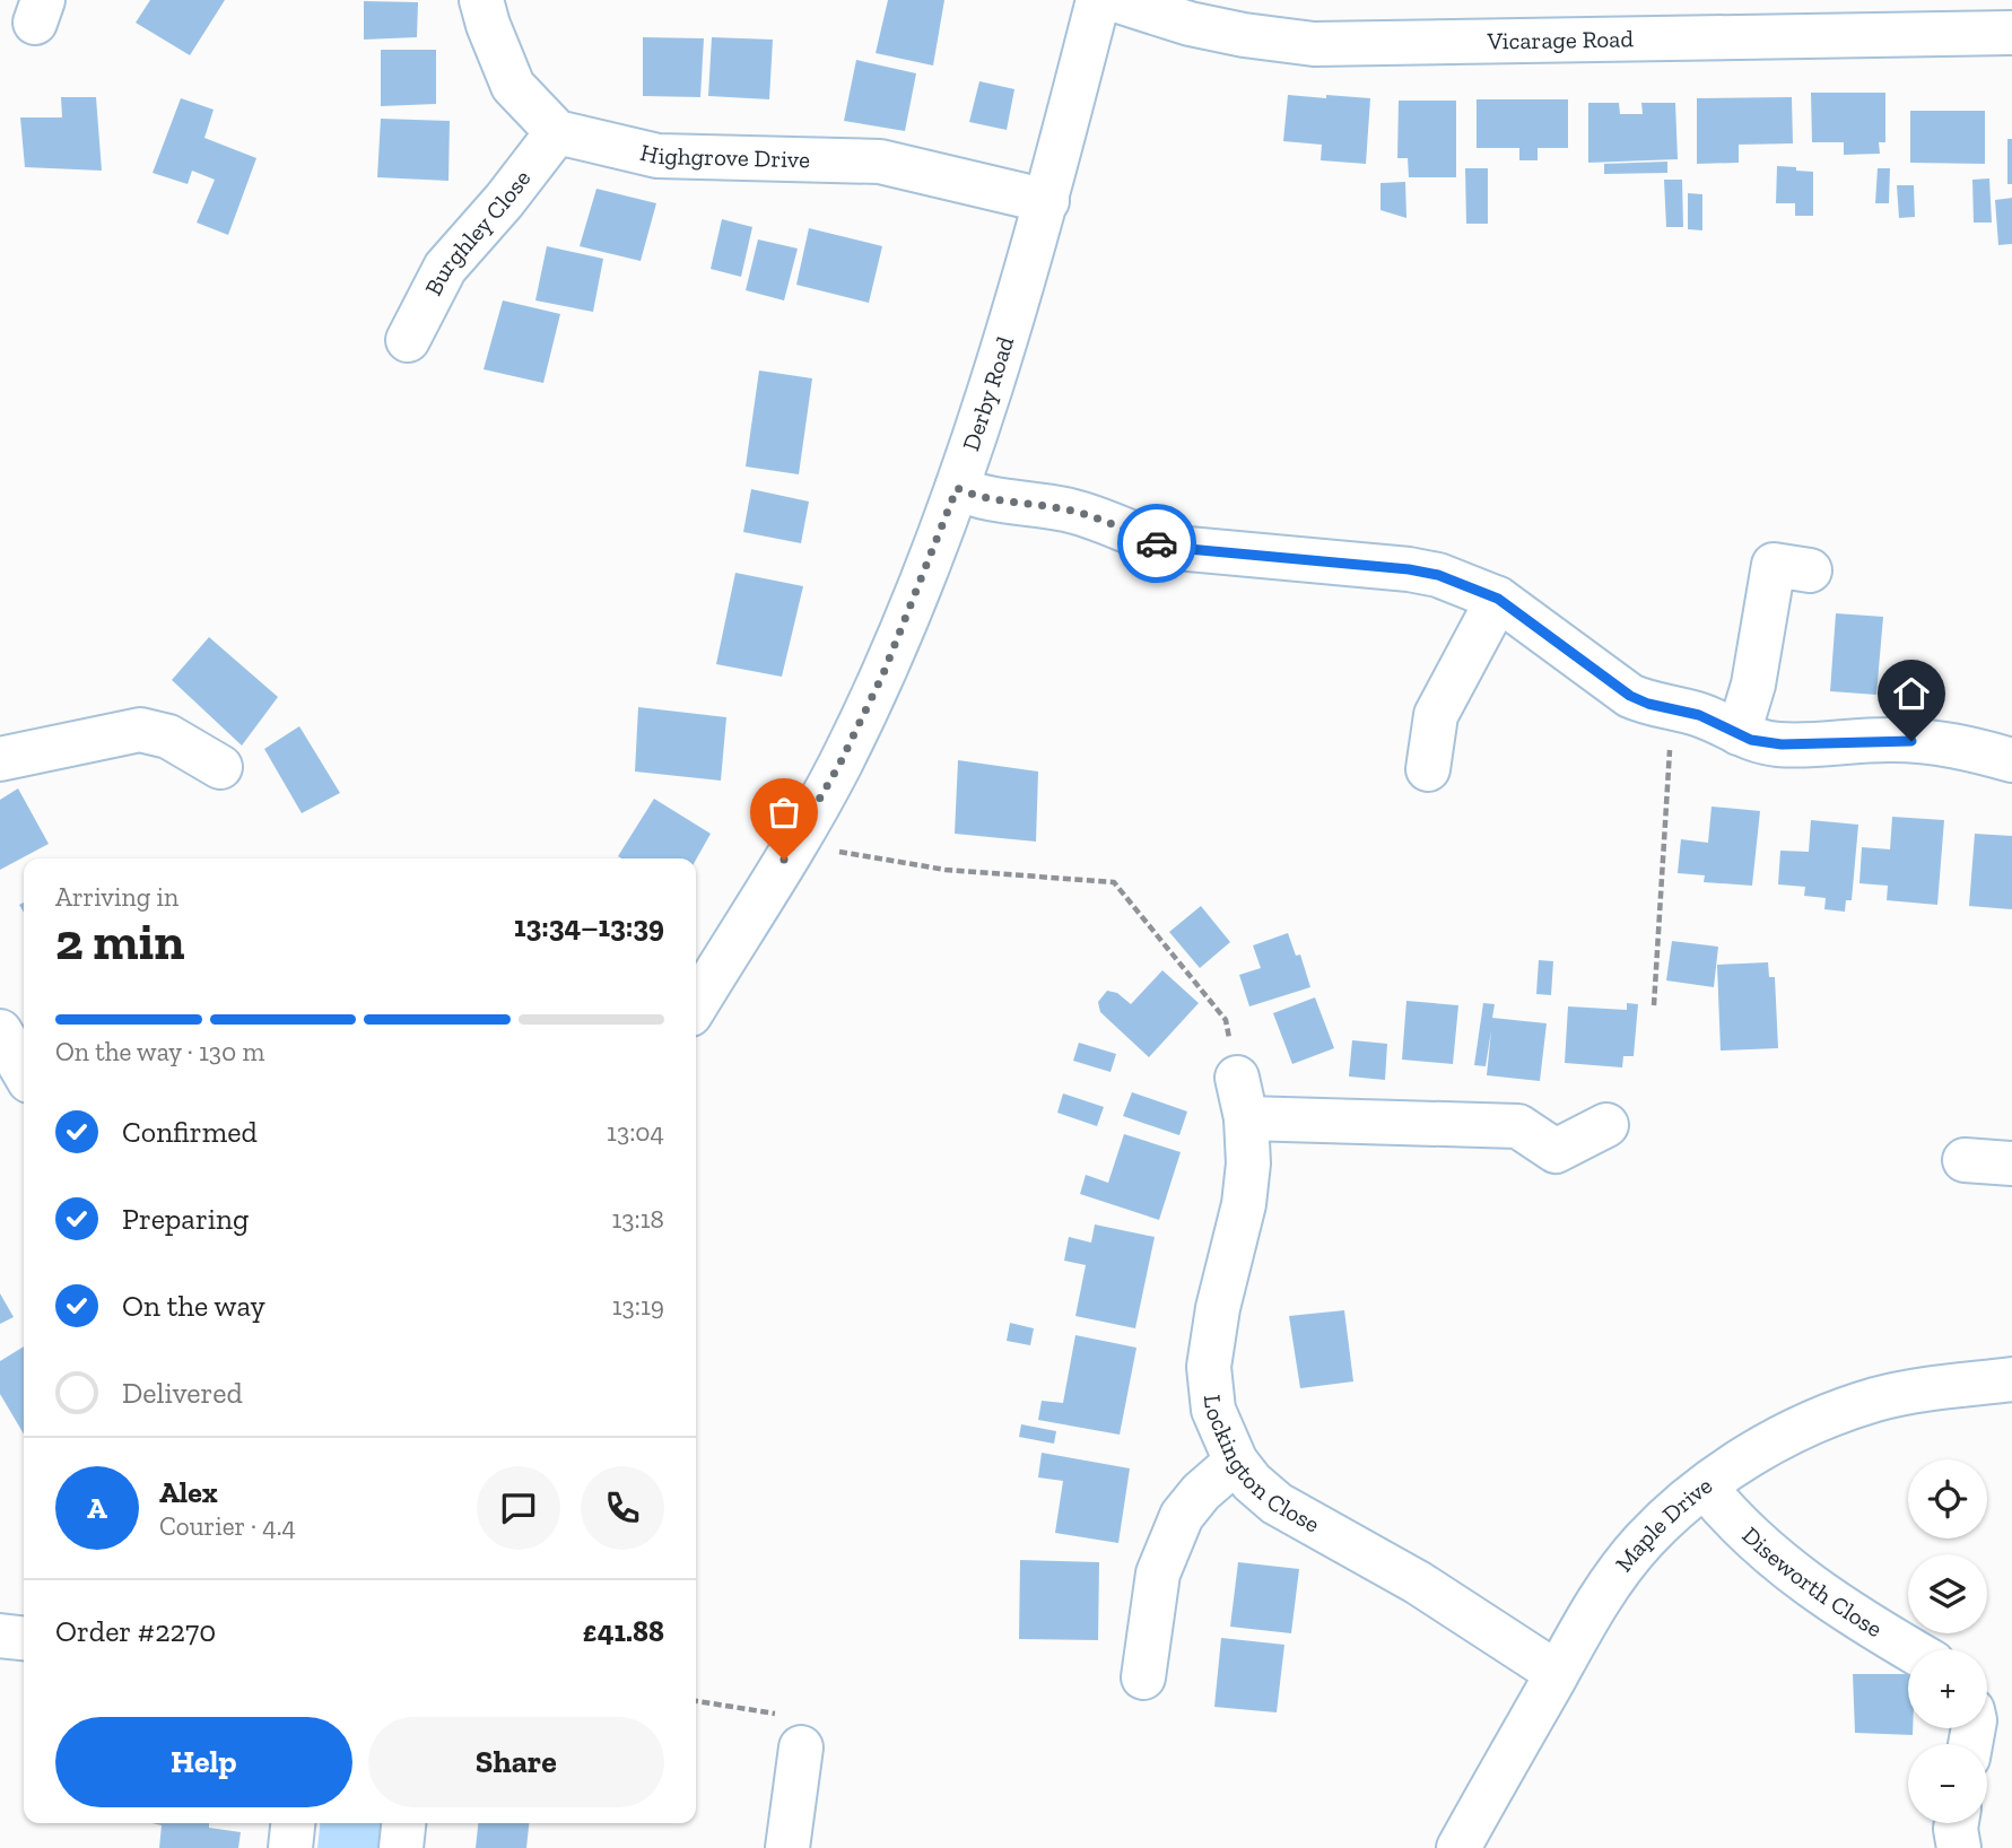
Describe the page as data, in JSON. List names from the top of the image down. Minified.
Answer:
{"streets":{"street":["Vicarage Road","Highgrove Drive","Burghley Close","Derby Road","Lockington Close","Maple Drive","Diseworth Close"]},"crossings":[["Highgrove Drive","Burghley Close"],["Highgrove Drive","Derby Road"],["Lockington Close","Maple Drive"],["Maple Drive","Diseworth Close"]],"page":{"heading":["2 min","Arriving in","13:34–13:39"],"panel":["Alex","Courier · 4.4","Order #2270","£41.88"],"bar":"On the way · 130 m","list":[["Confirmed","13:04"],["Preparing","13:18"],["On the way","13:19"],"Delivered"],"map_buttons":["+","−"],"round":"A","buttons":["Help","Share"]}}
